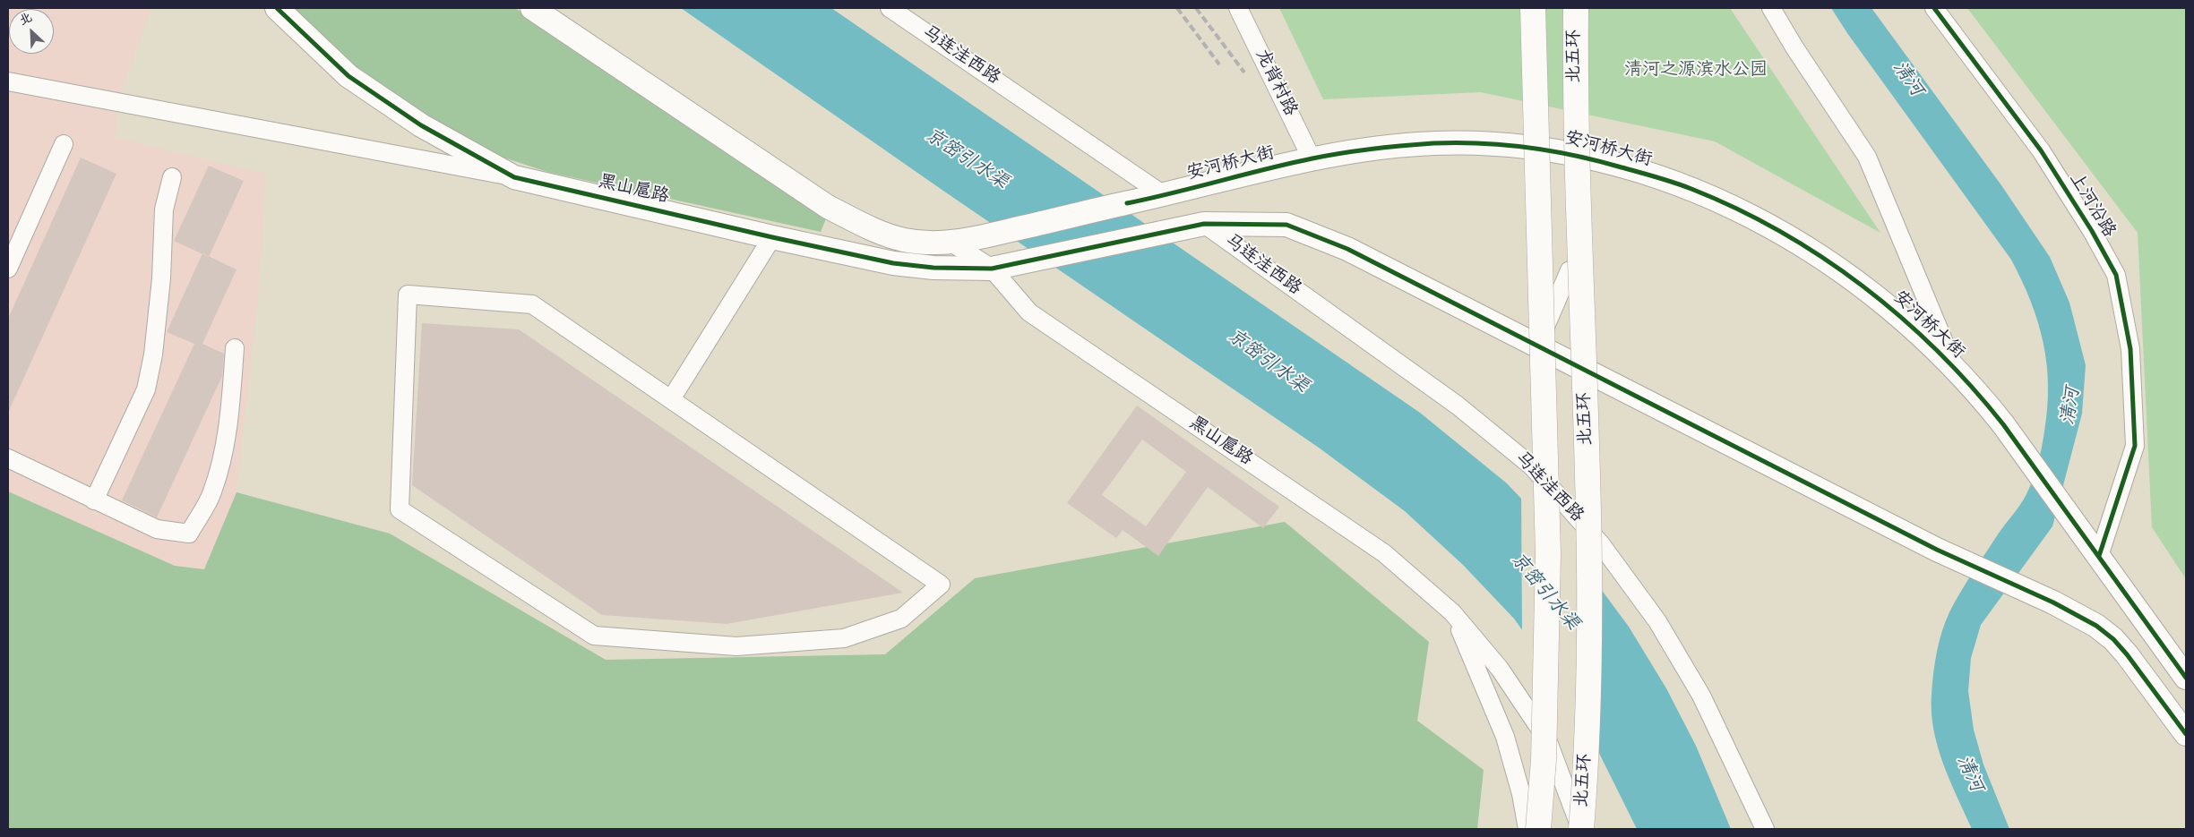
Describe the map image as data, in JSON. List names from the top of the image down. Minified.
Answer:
{"streets":{"highway":["北五环"],"main road":["安河桥大街","黑山扈路"],"street":["马连洼西路","龙背村路","上河沿路"]},"crossings":[["马连洼西路","安河桥大街"],["马连洼西路","黑山扈路"],["北五环","黑山扈路"],["龙背村路","安河桥大街"],["安河桥大街","上河沿路"]],"water":["清河","京密引水渠"],"parks":["清河之源滨水公园"],"north":"top left"}
